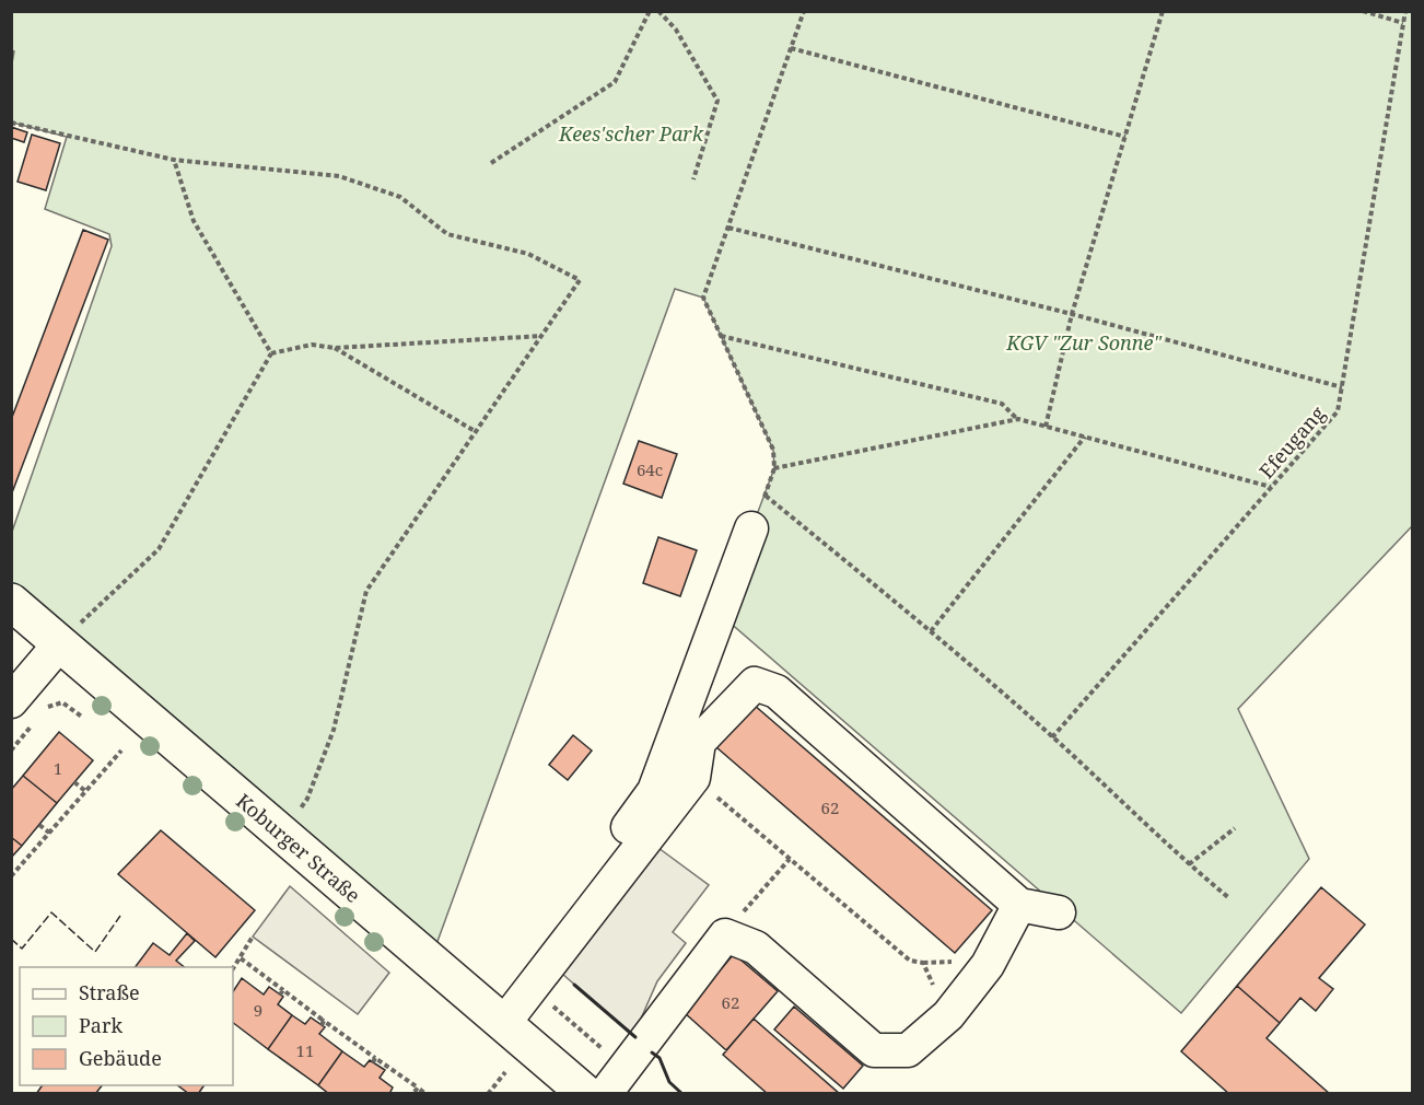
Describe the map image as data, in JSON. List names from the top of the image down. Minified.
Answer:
{"streets":{"main road":["Koburger Straße"],"path":["Efeugang"]},"parks":["Kees'scher Park","KGV \"Zur Sonne\""],"house_numbers":["64c","1","62","62","9","11"],"legend":["Straße","Park","Gebäude"]}
